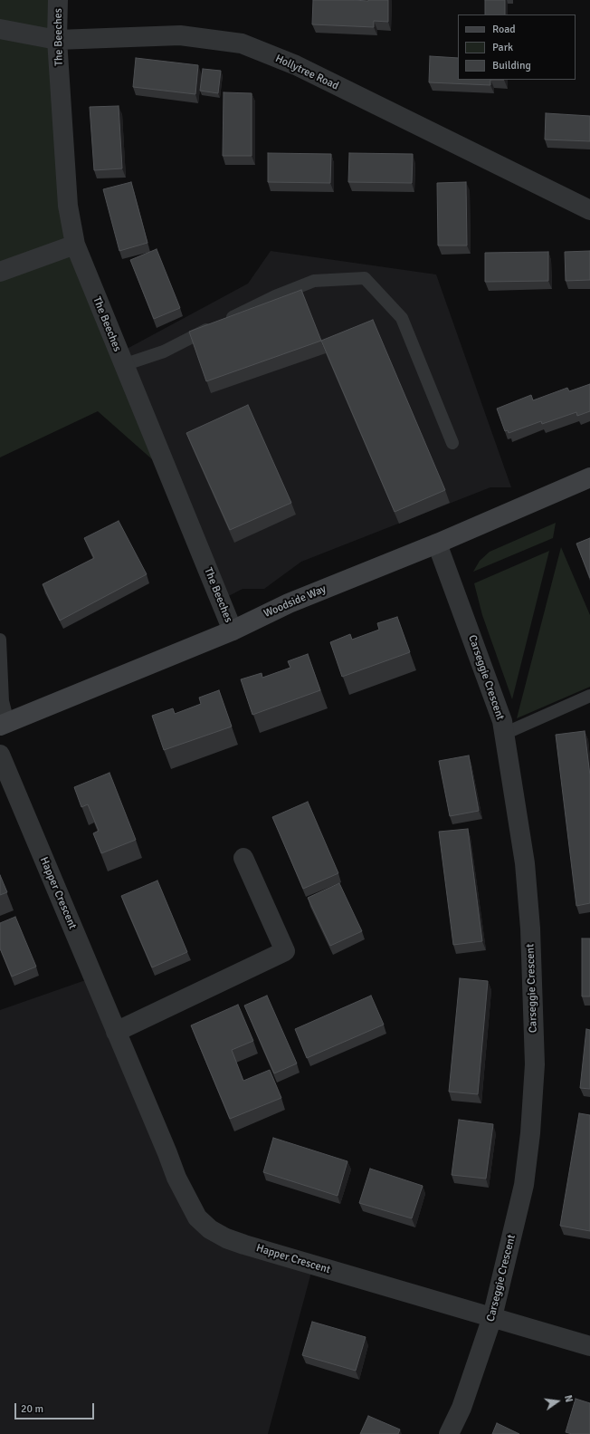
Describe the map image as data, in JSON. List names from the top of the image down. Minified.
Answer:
{"streets":{"street":["The Beeches","Hollytree Road","Woodside Way","Carseggie Crescent","Happer Crescent"]},"crossings":[["The Beeches","Hollytree Road"],["The Beeches","Woodside Way"],["Woodside Way","Carseggie Crescent"],["Carseggie Crescent","Happer Crescent"]],"legend":["Road","Park","Building"],"scale_bar":"20 m","north":"right"}
